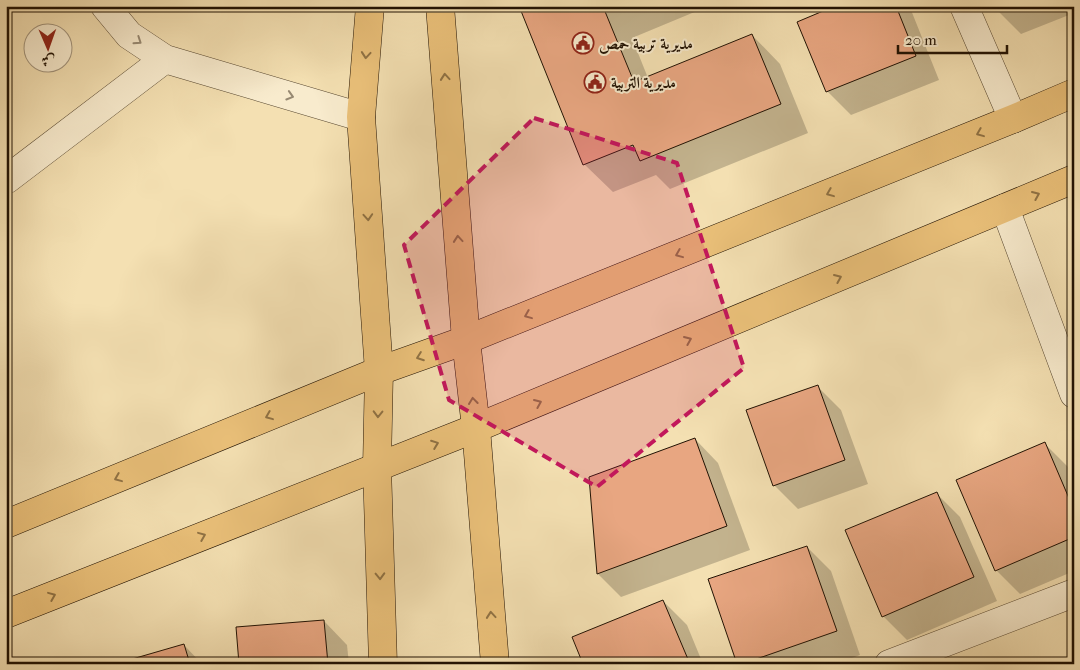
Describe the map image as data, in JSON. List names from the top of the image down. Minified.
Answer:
{"places":{"public building":["مديرية تربية حمص","مديرية التربية"]},"scale_bar":"20 m","north":"bottom"}
